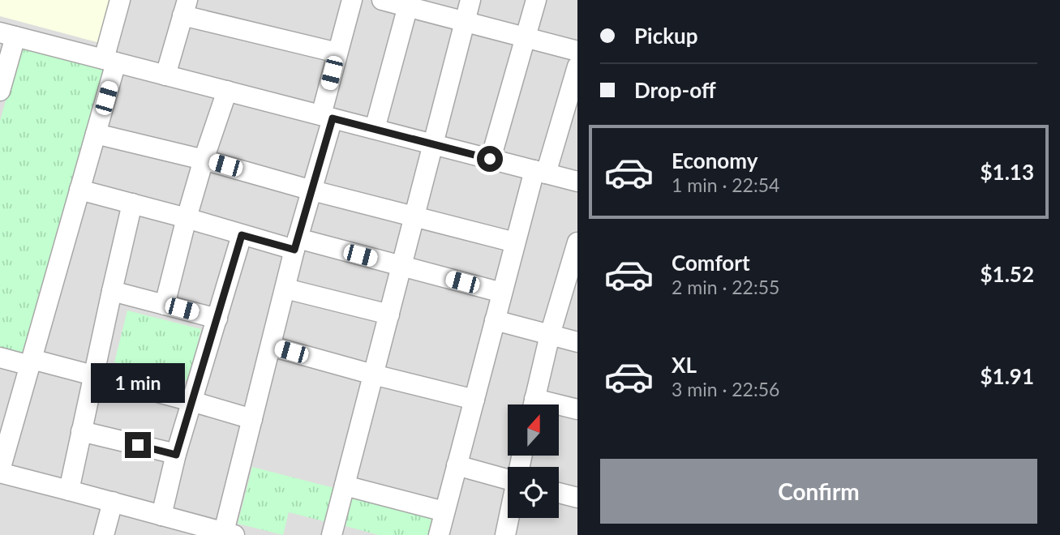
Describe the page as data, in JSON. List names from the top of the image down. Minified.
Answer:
{"north":"top","page":{"banner":["Pickup","Drop-off"],"list":[{"name":"Economy","note":"1 min · 22:54","value":"$1.13"},{"name":"Comfort","note":"2 min · 22:55","value":"$1.52"},{"name":"XL","note":"3 min · 22:56","value":"$1.91"}],"bubble":"1 min","buttons":"Confirm"}}
